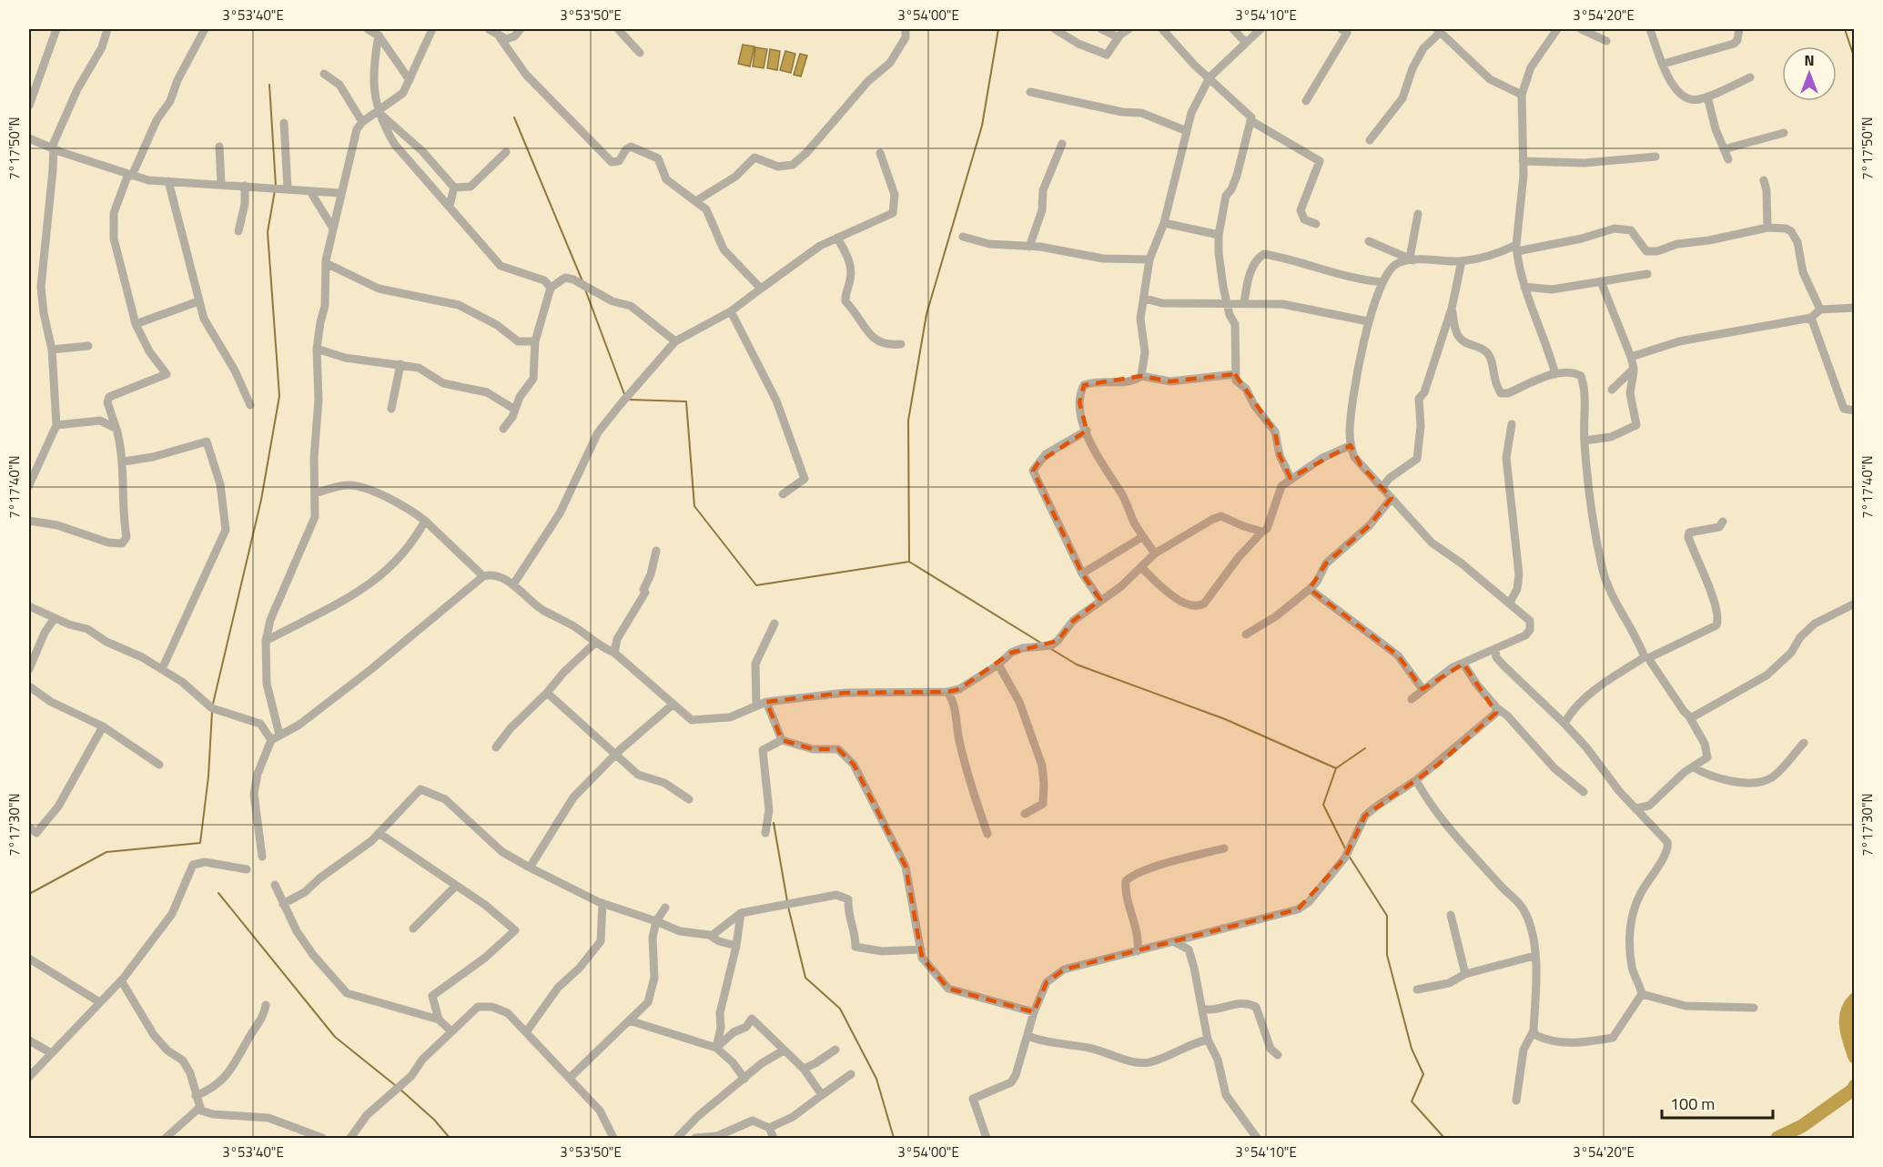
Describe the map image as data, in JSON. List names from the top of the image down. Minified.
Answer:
{"scale_bar":"100 m","north":"top","coordinates":["3°53'40\"E","3°53'50\"E","3°54'00\"E","3°54'10\"E","3°54'20\"E","7°17'50\"N","7°17'40\"N","7°17'30\"N"]}
